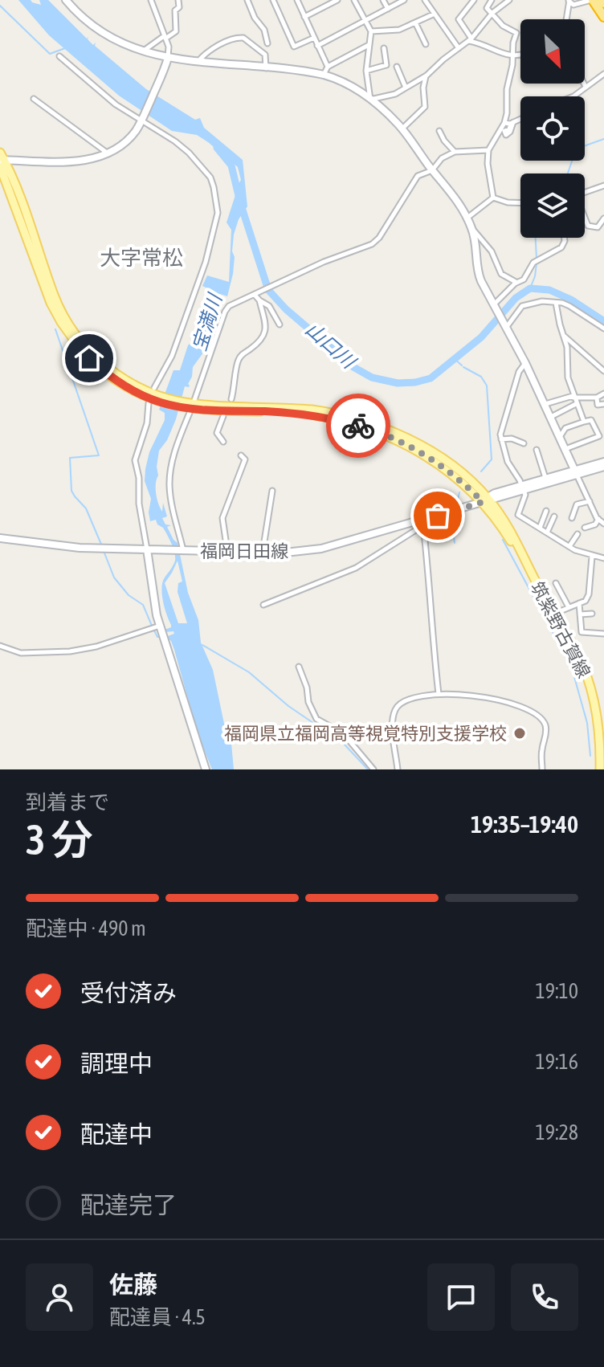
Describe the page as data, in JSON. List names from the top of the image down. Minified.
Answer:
{"streets":{"main road":["筑紫野古賀線"],"street":["福岡日田線"]},"crossings":[["福岡日田線","筑紫野古賀線"]],"districts":["大字常松"],"water":["宝満川","山口川"],"places":["福岡県立福岡高等視覚特別支援学校"],"north":"bottom right","page":{"heading":["3 分","到着まで","19:35–19:40"],"panel":["佐藤","配達員 · 4.5"],"bar":"配達中 · 490 m","list":[["受付済み","19:10"],["調理中","19:16"],["配達中","19:28"],"配達完了"]}}
